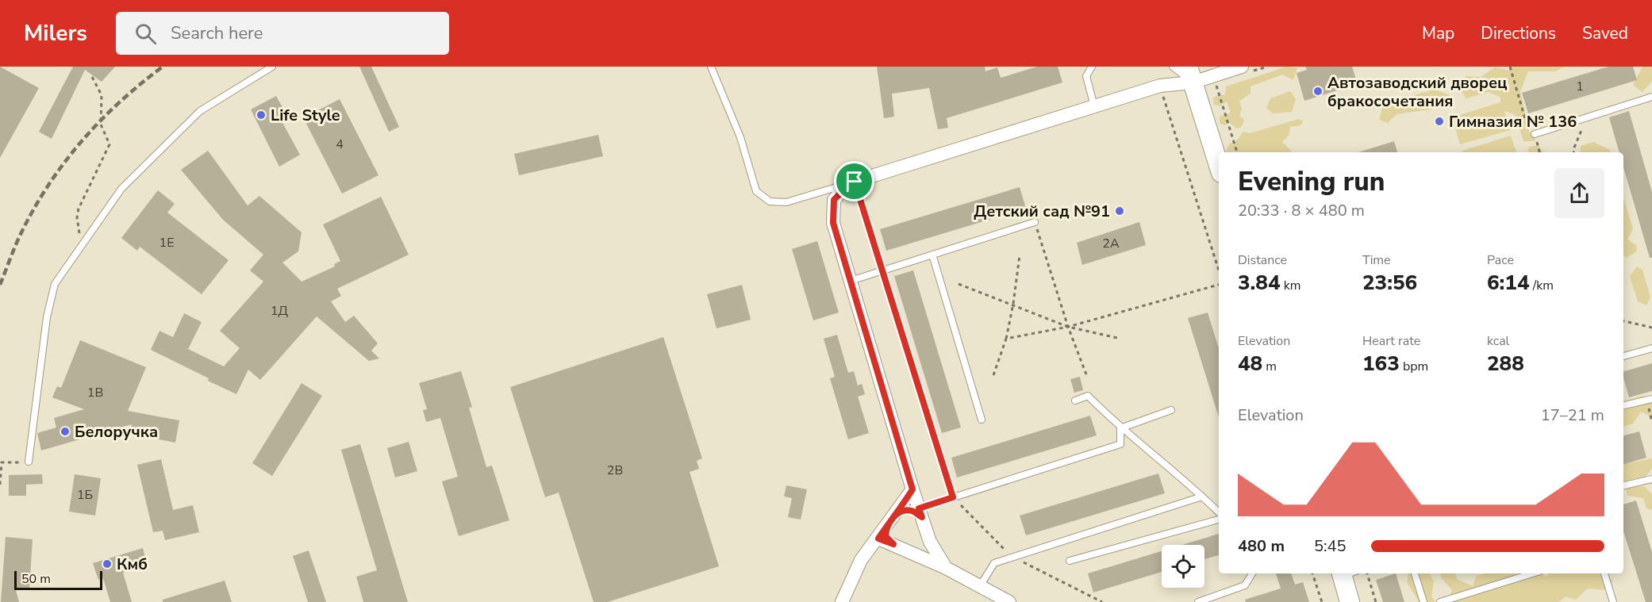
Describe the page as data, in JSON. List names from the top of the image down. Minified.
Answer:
{"places":["Автозаводский дворец бракосочетания","Life Style","Гимназия № 136","Детский сад №91","Белоручка","Кмб"],"house_numbers":["1","4","1Е","2А","1Д","1В","2В","1Б"],"scale_bar":"50 m","page":{"header":"Milers","search":"Search here","nav":["Map","Directions","Saved"],"heading":["Evening run","20:33 · 8 × 480 m"],"stats":[["Distance","3.84 km"],["Time","23:56"],["Pace","6:14 /km"],["Elevation","48 m"],["Heart rate","163 bpm"],["kcal","288"]],"chart":["Elevation","17–21 m"],"list":[{"name":"480 m","note":"5:45"}],"scale":"50 m"}}
